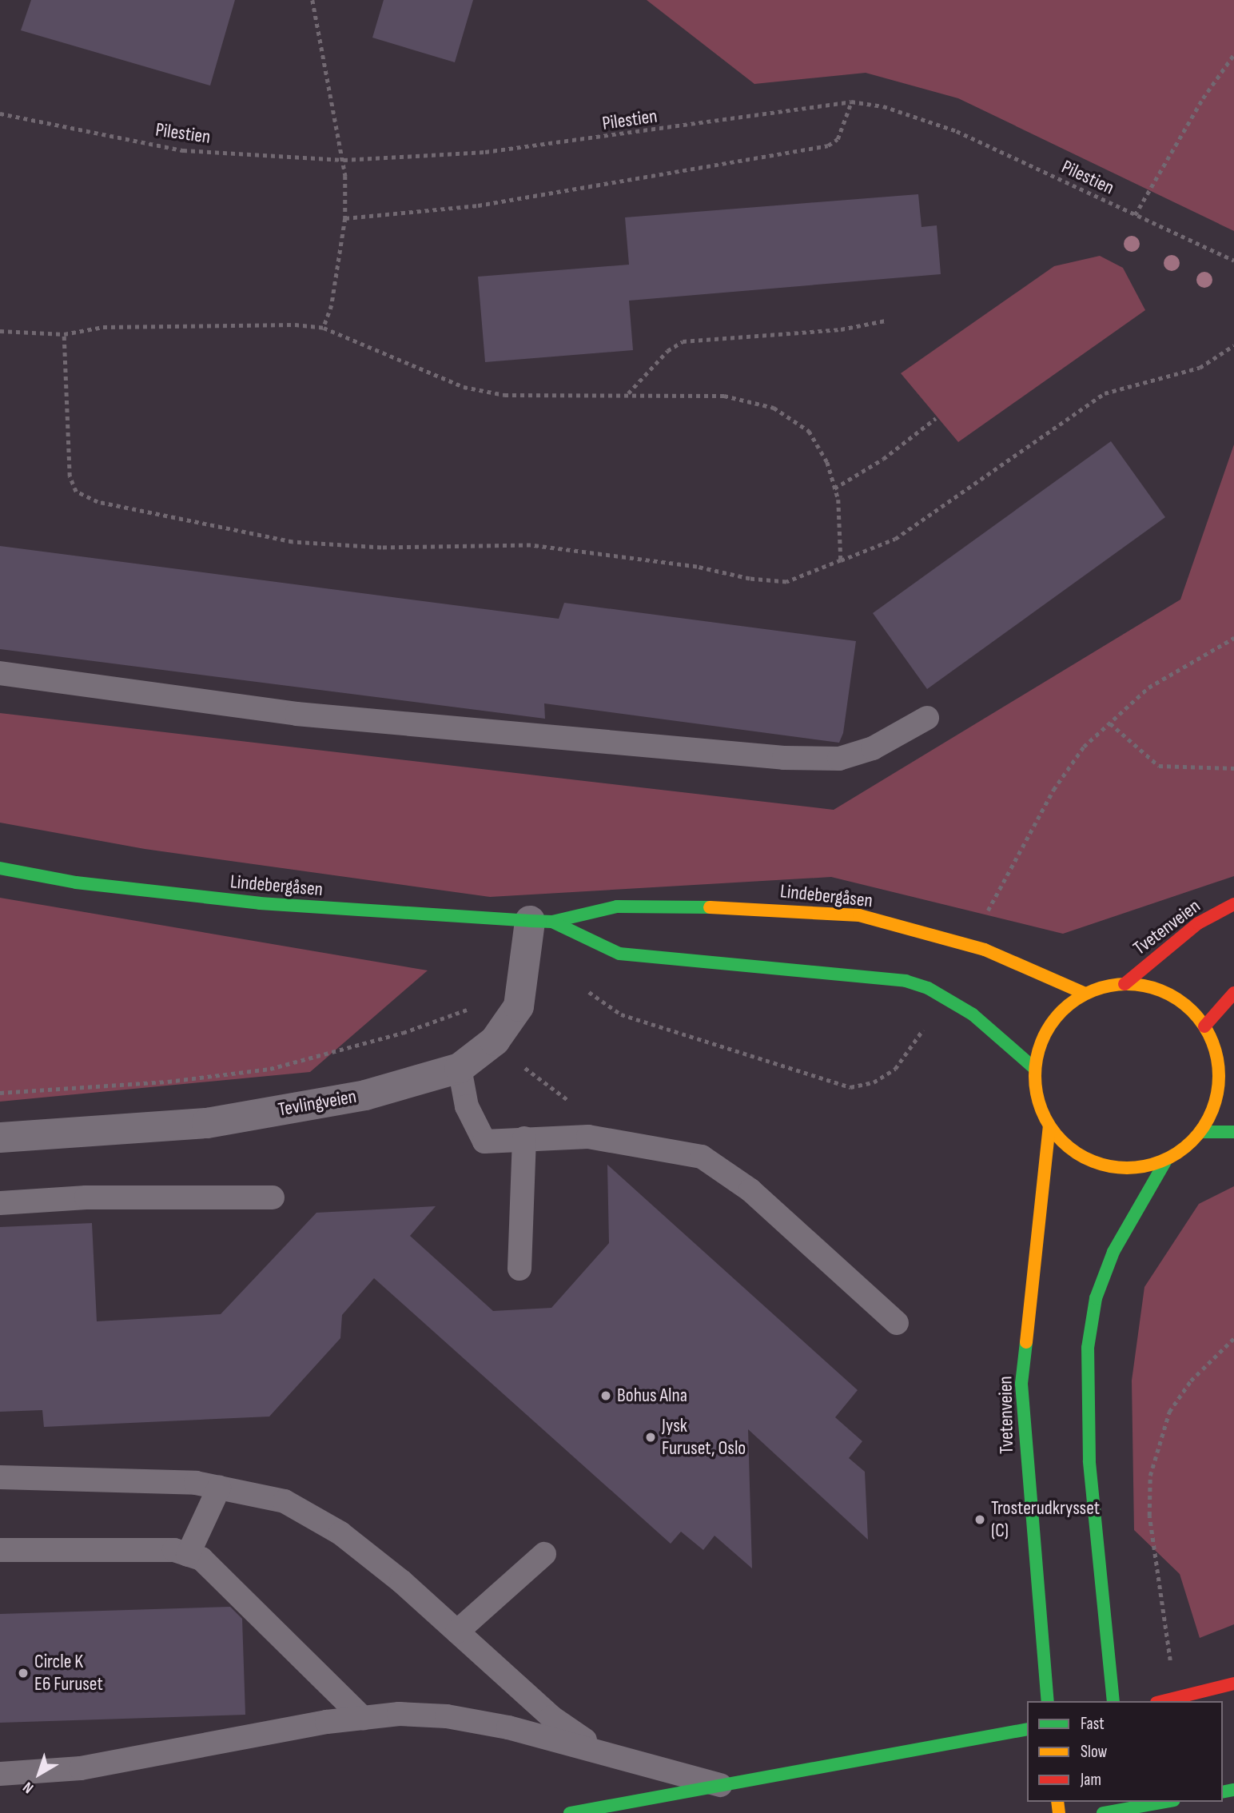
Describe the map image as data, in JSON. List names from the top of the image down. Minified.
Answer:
{"streets":{"main road":["Lindebergåsen","Tvetenveien"],"street":["Tevlingveien"],"path":["Pilestien"]},"crossings":[["Lindebergåsen","Tvetenveien"],["Lindebergåsen","Tevlingveien"]],"places":["Bohus Alna","Jysk Furuset, Oslo","Trosterudkrysset (C)","Circle K E6 Furuset"],"legend":["Fast","Slow","Jam"],"north":"bottom left"}
